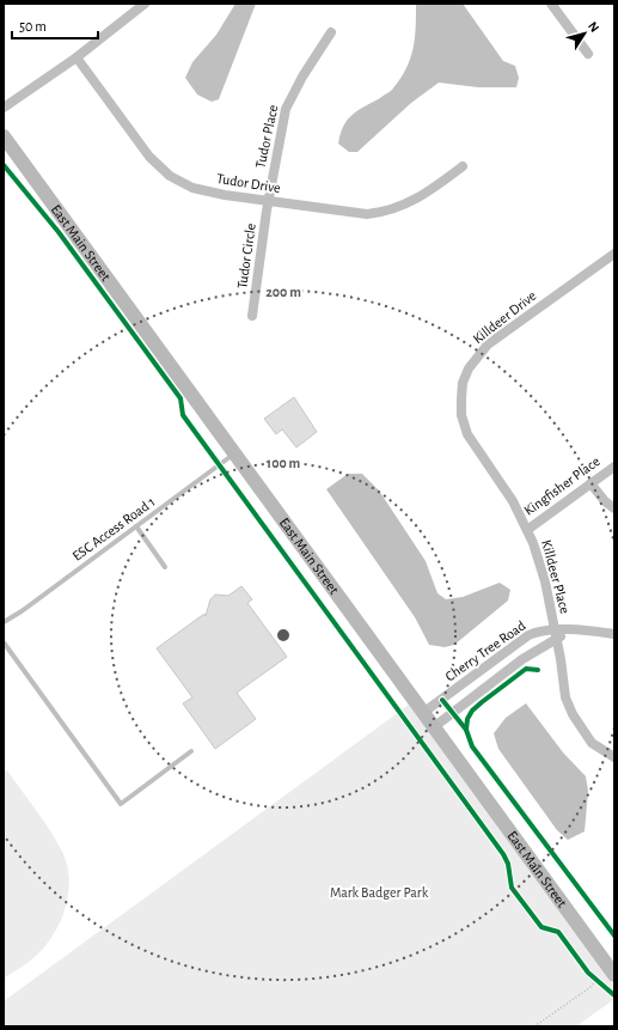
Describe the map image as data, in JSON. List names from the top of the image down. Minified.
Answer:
{"streets":{"main road":["East Main Street"],"street":["Tudor Place","Tudor Drive","Tudor Circle","Killdeer Drive","Kingfisher Place","Killdeer Place","Cherry Tree Road"],"lane":["ESC Access Road 1"]},"crossings":[["Tudor Place","Tudor Drive"],["Tudor Place","Tudor Circle"],["Tudor Drive","Tudor Circle"],["East Main Street","ESC Access Road 1"],["East Main Street","Cherry Tree Road"],["Killdeer Drive","Kingfisher Place"],["Killdeer Drive","Killdeer Place"],["Kingfisher Place","Killdeer Place"],["Killdeer Place","Cherry Tree Road"]],"parks":["Mark Badger Park"],"scale_bar":"50 m","north":"top right","rings":["200 m","100 m"]}
